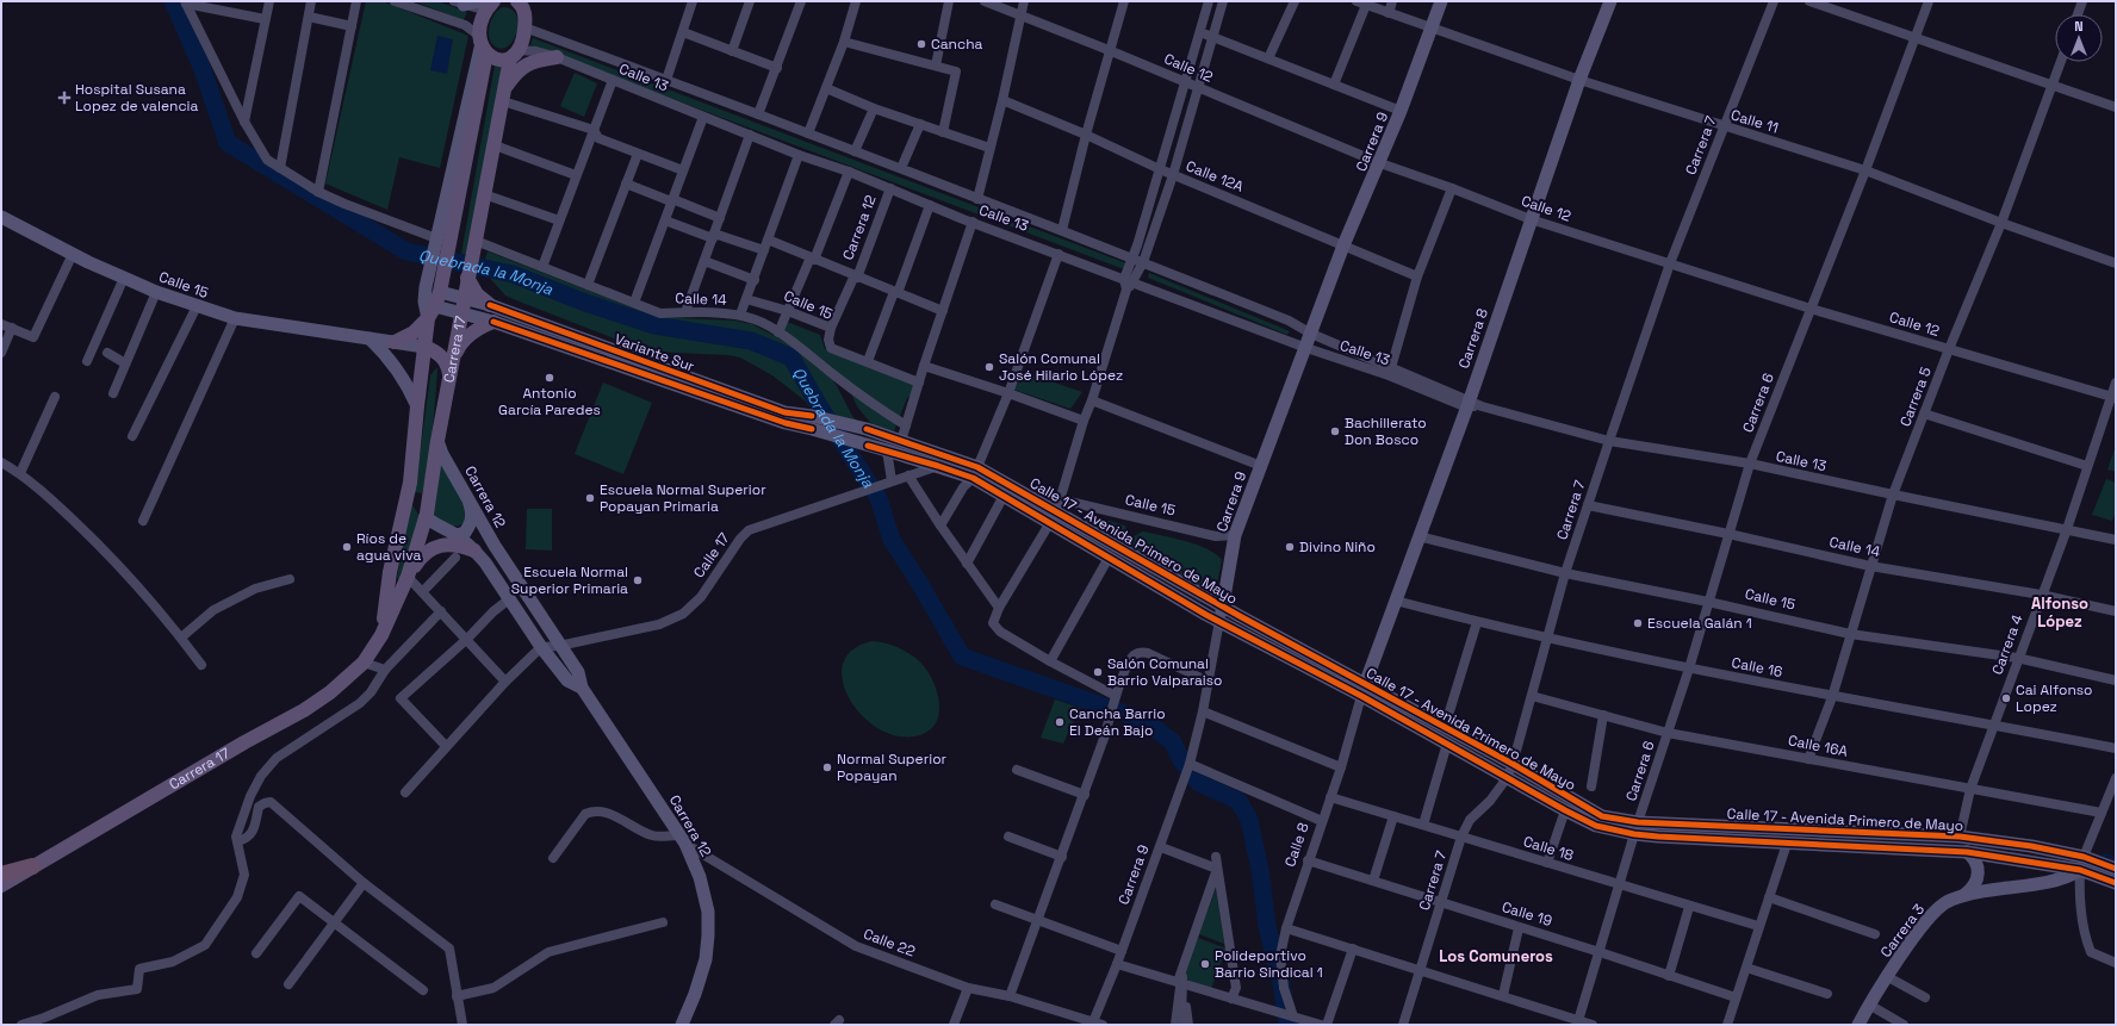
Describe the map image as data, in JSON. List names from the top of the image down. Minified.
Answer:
{"streets":{"main road":["Carrera 9","Carrera 12","Calle 15","Carrera 8","Carrera 17","Variante Sur","Calle 17 - Avenida Primero de Mayo","Carrera 3"],"street":["Calle 12","Calle 13","Calle 11","Carrera 7","Calle 12A","Calle 14","Carrera 5","Carrera 6","Calle 17","Carrera 4","Calle 16","Calle 16A","Calle 8","Calle 18","Calle 19","Calle 22"]},"crossings":[["Calle 12","Carrera 9"],["Calle 12","Carrera 7"],["Calle 12","Carrera 8"],["Calle 12","Carrera 5"],["Calle 12","Carrera 6"],["Calle 12","Carrera 4"],["Calle 13","Carrera 9"],["Calle 13","Carrera 7"],["Calle 13","Carrera 12"],["Calle 13","Carrera 8"],["Calle 13","Carrera 17"],["Calle 13","Carrera 5"],["Calle 13","Carrera 6"],["Calle 13","Carrera 4"],["Calle 11","Carrera 9"],["Calle 11","Carrera 7"],["Calle 11","Carrera 8"],["Calle 11","Carrera 5"],["Calle 11","Carrera 6"],["Carrera 9","Calle 12A"],["Carrera 9","Calle 15"],["Carrera 9","Calle 17 - Avenida Primero de Mayo"],["Carrera 9","Calle 22"],["Carrera 7","Calle 15"],["Carrera 7","Calle 14"],["Carrera 7","Calle 17 - Avenida Primero de Mayo"],["Carrera 7","Calle 16"],["Carrera 7","Calle 16A"],["Carrera 7","Calle 18"],["Carrera 7","Calle 19"],["Carrera 12","Calle 15"],["Carrera 12","Carrera 17"],["Carrera 12","Calle 17"],["Carrera 12","Calle 22"],["Calle 15","Carrera 8"],["Calle 15","Carrera 17"],["Calle 15","Carrera 5"],["Calle 15","Carrera 6"],["Calle 15","Calle 17 - Avenida Primero de Mayo"],["Calle 15","Carrera 4"],["Calle 14","Carrera 17"],["Calle 14","Carrera 5"],["Calle 14","Carrera 6"],["Calle 14","Carrera 4"],["Carrera 8","Calle 17 - Avenida Primero de Mayo"],["Carrera 8","Calle 16"],["Carrera 8","Calle 8"],["Carrera 17","Variante Sur"],["Variante Sur","Calle 17 - Avenida Primero de Mayo"],["Carrera 5","Calle 16"],["Carrera 5","Calle 16A"],["Carrera 6","Calle 17 - Avenida Primero de Mayo"],["Carrera 6","Calle 16"],["Carrera 6","Calle 16A"],["Carrera 6","Calle 18"],["Carrera 6","Calle 19"],["Calle 17 - Avenida Primero de Mayo","Calle 17"],["Calle 17 - Avenida Primero de Mayo","Carrera 4"],["Calle 17 - Avenida Primero de Mayo","Calle 8"],["Calle 17 - Avenida Primero de Mayo","Carrera 3"],["Carrera 4","Calle 16"],["Carrera 4","Calle 16A"],["Calle 8","Calle 18"],["Calle 8","Calle 19"]],"districts":["Alfonso López","Los Comuneros"],"water":["Quebrada la Monja"],"places":{"other":["Cancha","Salón Comunal José Hilario López","Antonio García Paredes","Bachillerato Don Bosco","Escuela Normal Superior Popayan Primaria","Ríos de agua viva","Divino Niño","Escuela Normal Superior Primaria","Escuela Galán 1","Salón Comunal Barrio Valparaiso","Cai Alfonso Lopez","Cancha Barrio El Deán Bajo","Normal Superior Popayan","Polideportivo Barrio Sindical 1"],"health":["Hospital Susana Lopez de valencia"]},"north":"top"}
